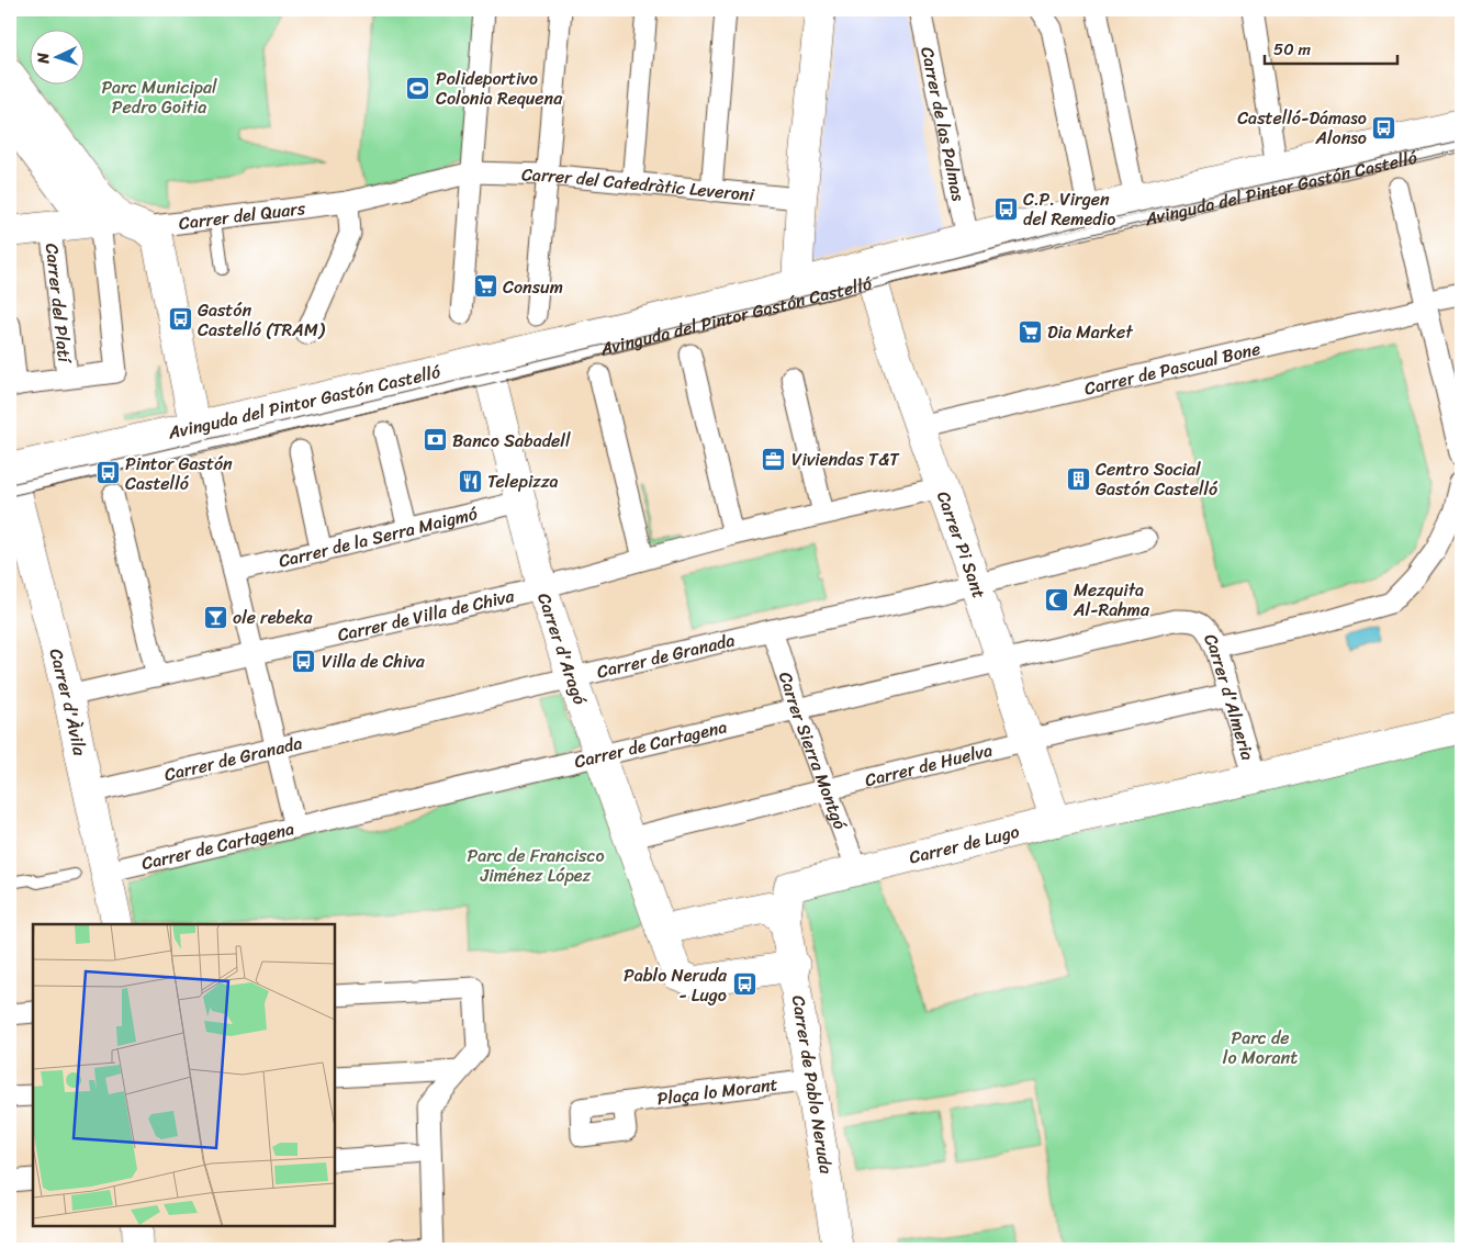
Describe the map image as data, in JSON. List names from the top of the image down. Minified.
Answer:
{"streets":{"street":["Carrer de las Palmas","Carrer del Catedràtic Leveroni","Avinguda del Pintor Gastón Castelló","Carrer del Quars","Carrer del Platí","Carrer de Pascual Bone","Carrer de la Serra Maigmó","Carrer Pi Sant","Carrer de Villa de Chiva","Carrer d'Aragó","Carrer de Granada","Carrer d'Almeria","Carrer d'Àvila","Carrer de Cartagena","Carrer Sierra Montgó","Carrer de Huelva","Carrer de Lugo","Carrer de Pablo Neruda","Plaça lo Morant"]},"crossings":[["Carrer de las Palmas","Avinguda del Pintor Gastón Castelló"],["Carrer del Catedràtic Leveroni","Carrer del Quars"],["Avinguda del Pintor Gastón Castelló","Carrer Pi Sant"],["Avinguda del Pintor Gastón Castelló","Carrer d'Aragó"],["Avinguda del Pintor Gastón Castelló","Carrer d'Àvila"],["Carrer del Quars","Carrer del Platí"],["Carrer de Pascual Bone","Carrer Pi Sant"],["Carrer de la Serra Maigmó","Carrer d'Aragó"],["Carrer Pi Sant","Carrer de Villa de Chiva"],["Carrer Pi Sant","Carrer de Granada"],["Carrer Pi Sant","Carrer de Cartagena"],["Carrer Pi Sant","Carrer de Huelva"],["Carrer Pi Sant","Carrer de Lugo"],["Carrer de Villa de Chiva","Carrer d'Aragó"],["Carrer de Villa de Chiva","Carrer d'Àvila"],["Carrer d'Aragó","Carrer de Granada"],["Carrer d'Aragó","Carrer de Cartagena"],["Carrer d'Aragó","Carrer de Huelva"],["Carrer de Granada","Carrer d'Àvila"],["Carrer de Granada","Carrer Sierra Montgó"],["Carrer d'Almeria","Carrer de Cartagena"],["Carrer d'Almeria","Carrer de Huelva"],["Carrer d'Almeria","Carrer de Lugo"],["Carrer d'Àvila","Carrer de Cartagena"],["Carrer de Cartagena","Carrer Sierra Montgó"],["Carrer Sierra Montgó","Carrer de Huelva"],["Carrer Sierra Montgó","Carrer de Lugo"],["Carrer de Lugo","Carrer de Pablo Neruda"],["Carrer de Pablo Neruda","Plaça lo Morant"]],"parks":["Parc Municipal Pedro Goitia","Parc de Francisco Jiménez López","Parc de lo Morant"],"places":{"sports":["Polideportivo Colonia Requena"],"bus stop":["Castelló-Dámaso Alonso","C.P. Virgen del Remedio","Gastón Castelló (TRAM)","Pintor Gastón Castelló","Villa de Chiva","Pablo Neruda - Lugo"],"supermarket":["Consum","Dia Market"],"bank":["Banco Sabadell"],"office":["Viviendas T&T"],"building":["Centro Social Gastón Castelló"],"restaurant":["Telepizza"],"mosque":["Mezquita Al-Rahma"],"bar":["ole rebeka"]},"scale_bar":"50 m","north":"left"}
